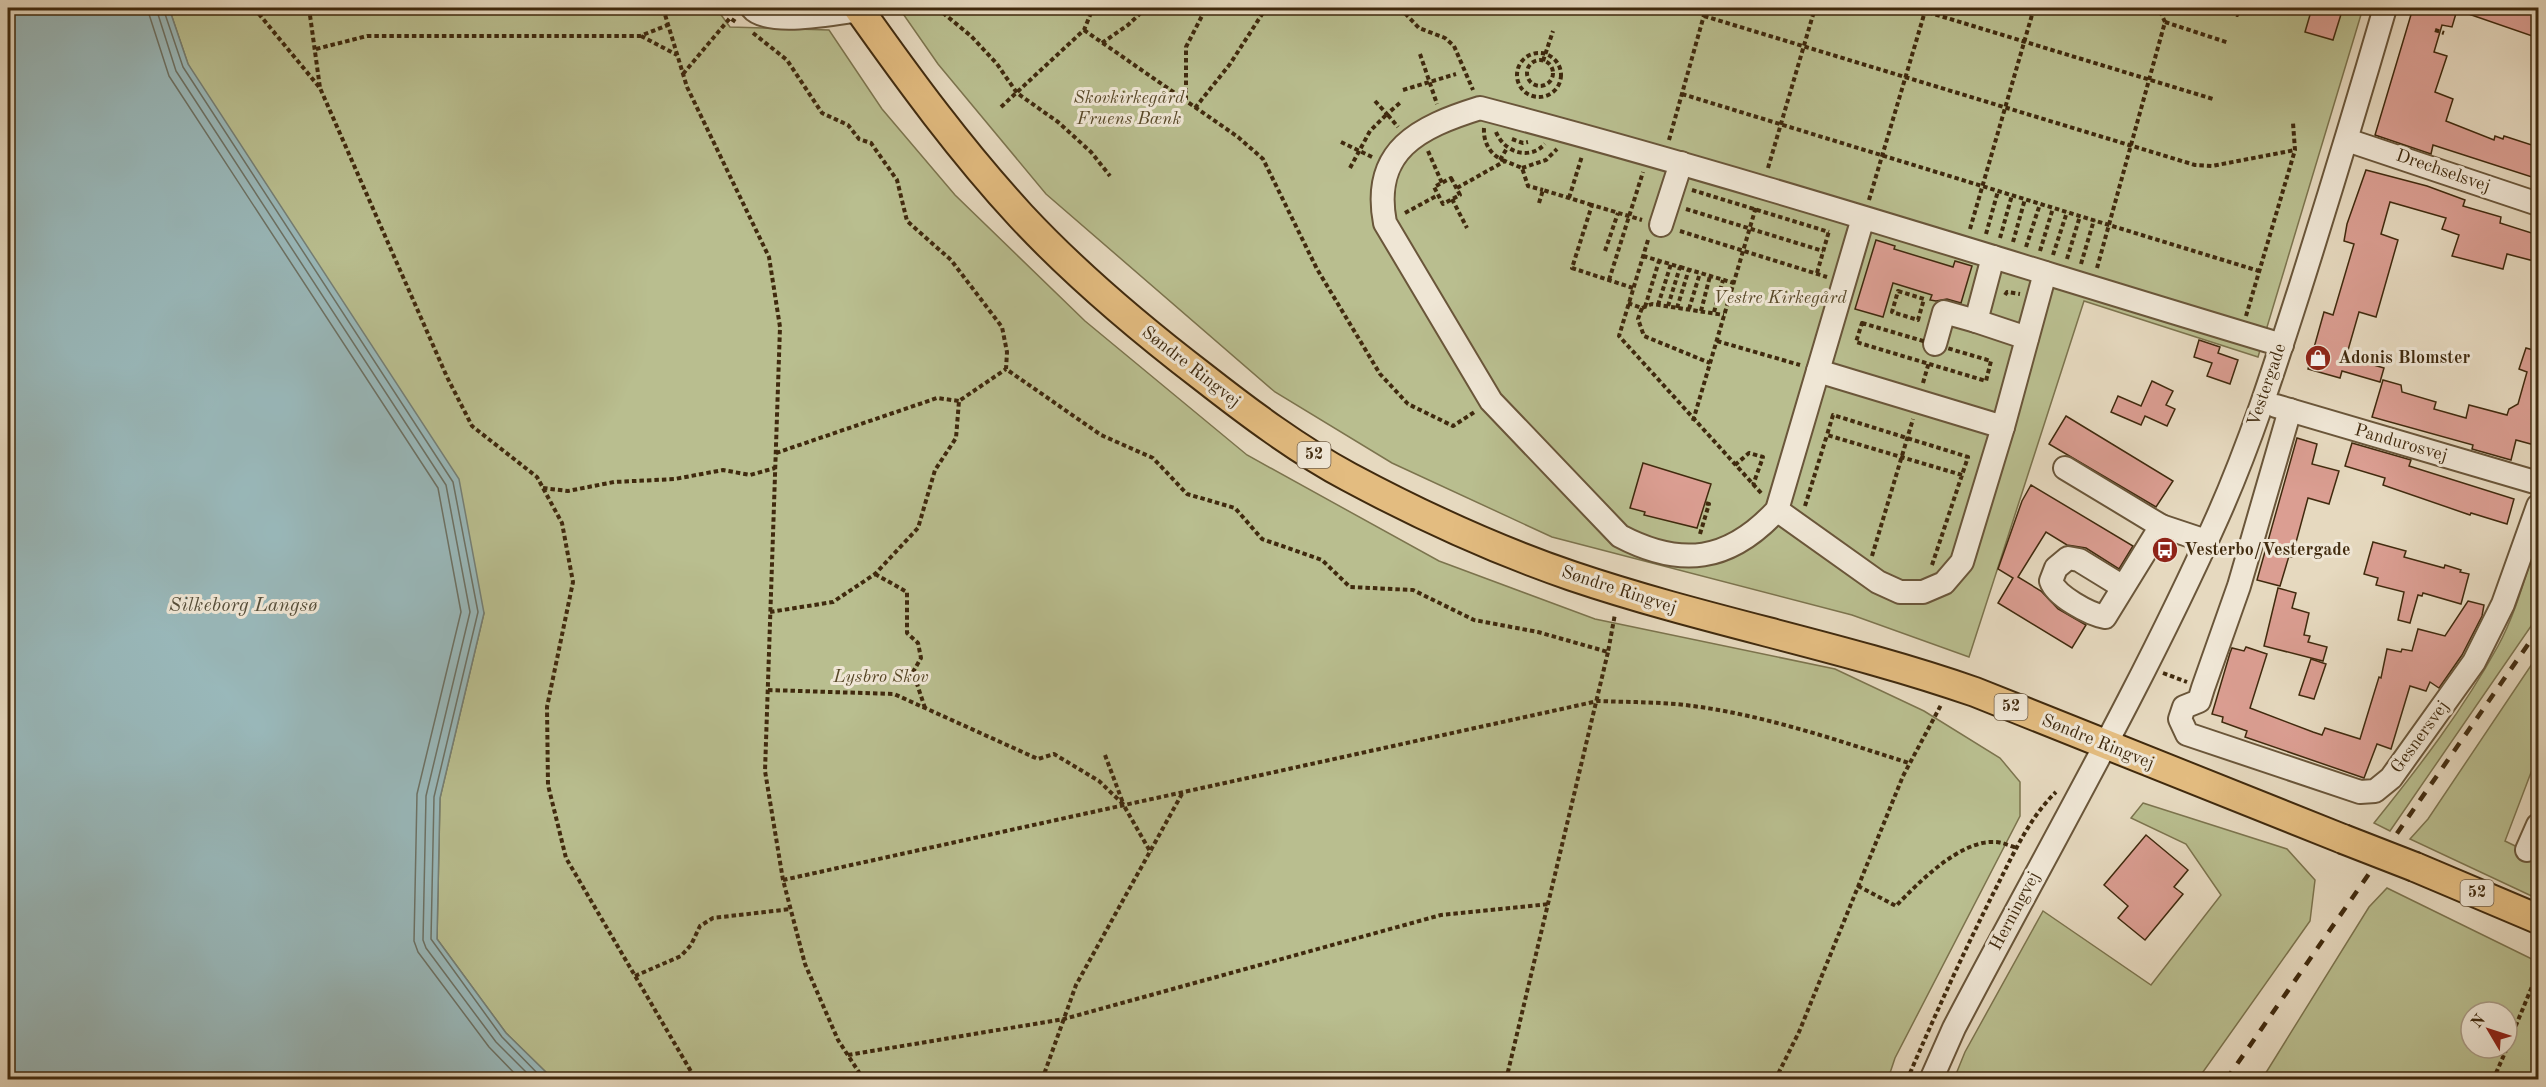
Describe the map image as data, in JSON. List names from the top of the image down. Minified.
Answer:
{"streets":{"main road":["Søndre Ringvej","52"],"street":["Drechselsvej","Vestergade","Pandurosvej","Gesnersvej","Herningvej"]},"crossings":[["Drechselsvej","Vestergade"],["Søndre Ringvej","Vestergade"],["Søndre Ringvej","Herningvej"],["Vestergade","Pandurosvej"],["Vestergade","Herningvej"]],"water":["Silkeborg Langsø"],"parks":["Skovkirkegård Fruens Bænk","Vestre Kirkegård","Lysbro Skov"],"places":{"shop":["Adonis Blomster"],"bus stop":["Vesterbo/Vestergade"]},"north":"top left"}
